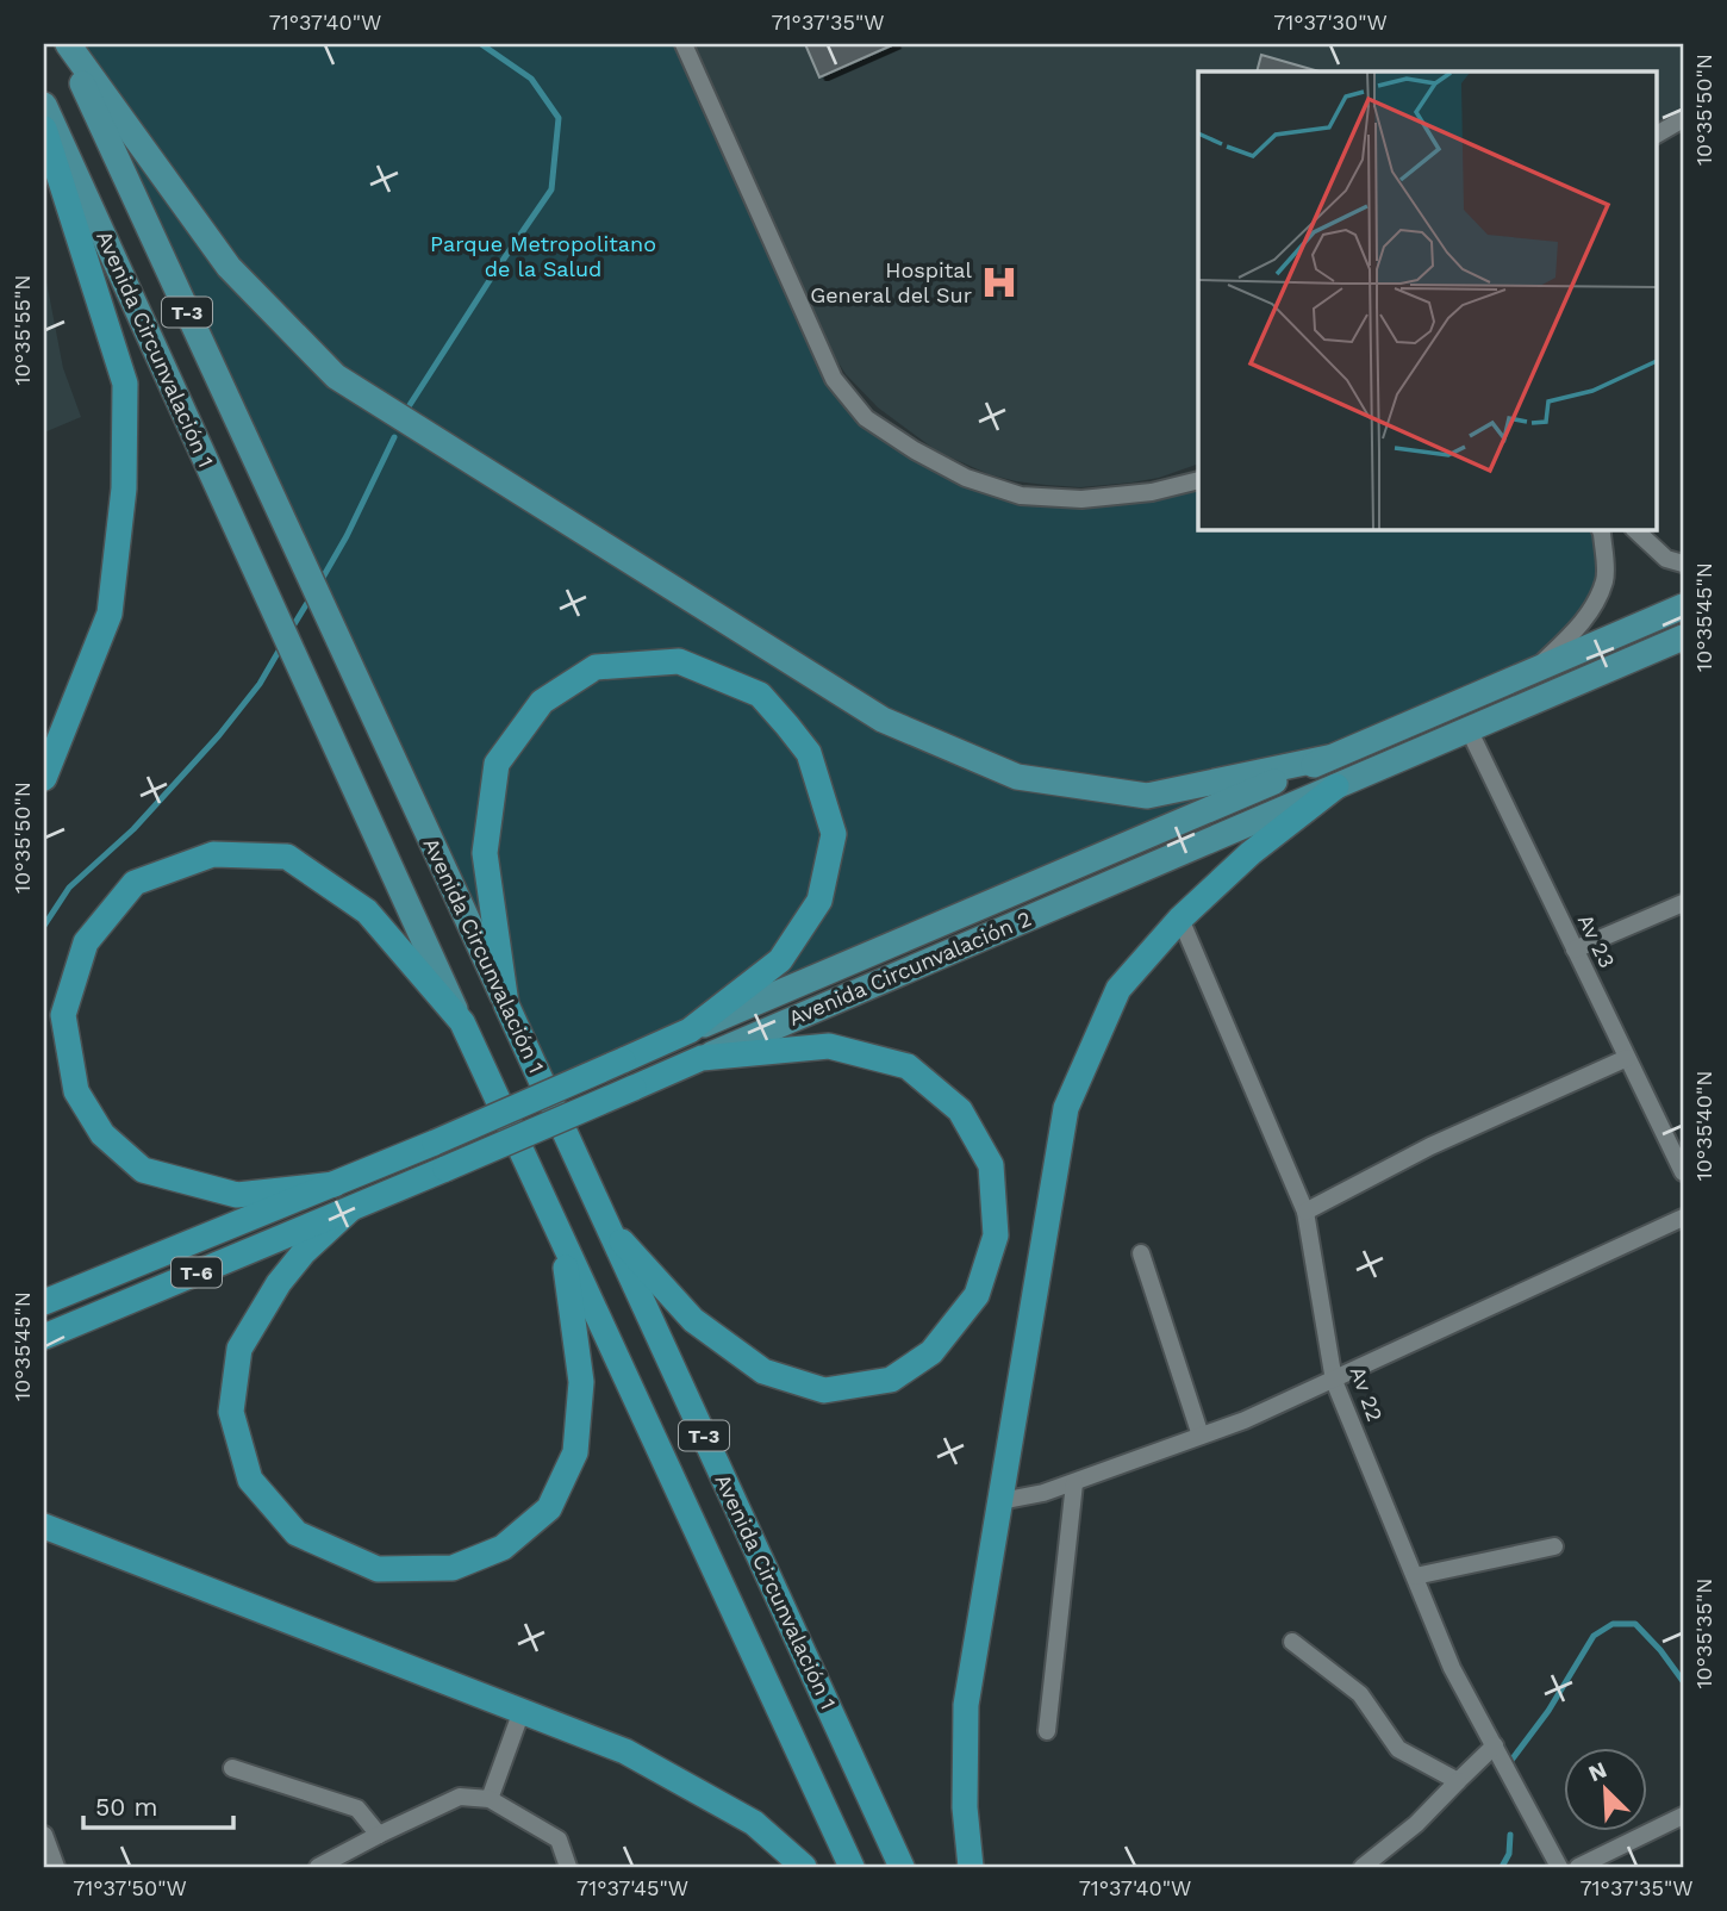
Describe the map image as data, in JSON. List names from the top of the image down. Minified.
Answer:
{"streets":{"highway":["T-3","Avenida Circunvalación 1","Avenida Circunvalación 2","T-6"],"street":["Av 23","Av 22"]},"crossings":[["Av 23","Avenida Circunvalación 2"]],"parks":["Parque Metropolitano de la Salud"],"places":{"hospital":["Hospital General del Sur"]},"scale_bar":"50 m","north":"top left","coordinates":["71°37'40\"W","71°37'35\"W","71°37'30\"W","10°35'50\"N","10°35'55\"N","10°35'45\"N","10°35'40\"N","10°35'35\"N","71°37'50\"W","71°37'45\"W"]}
